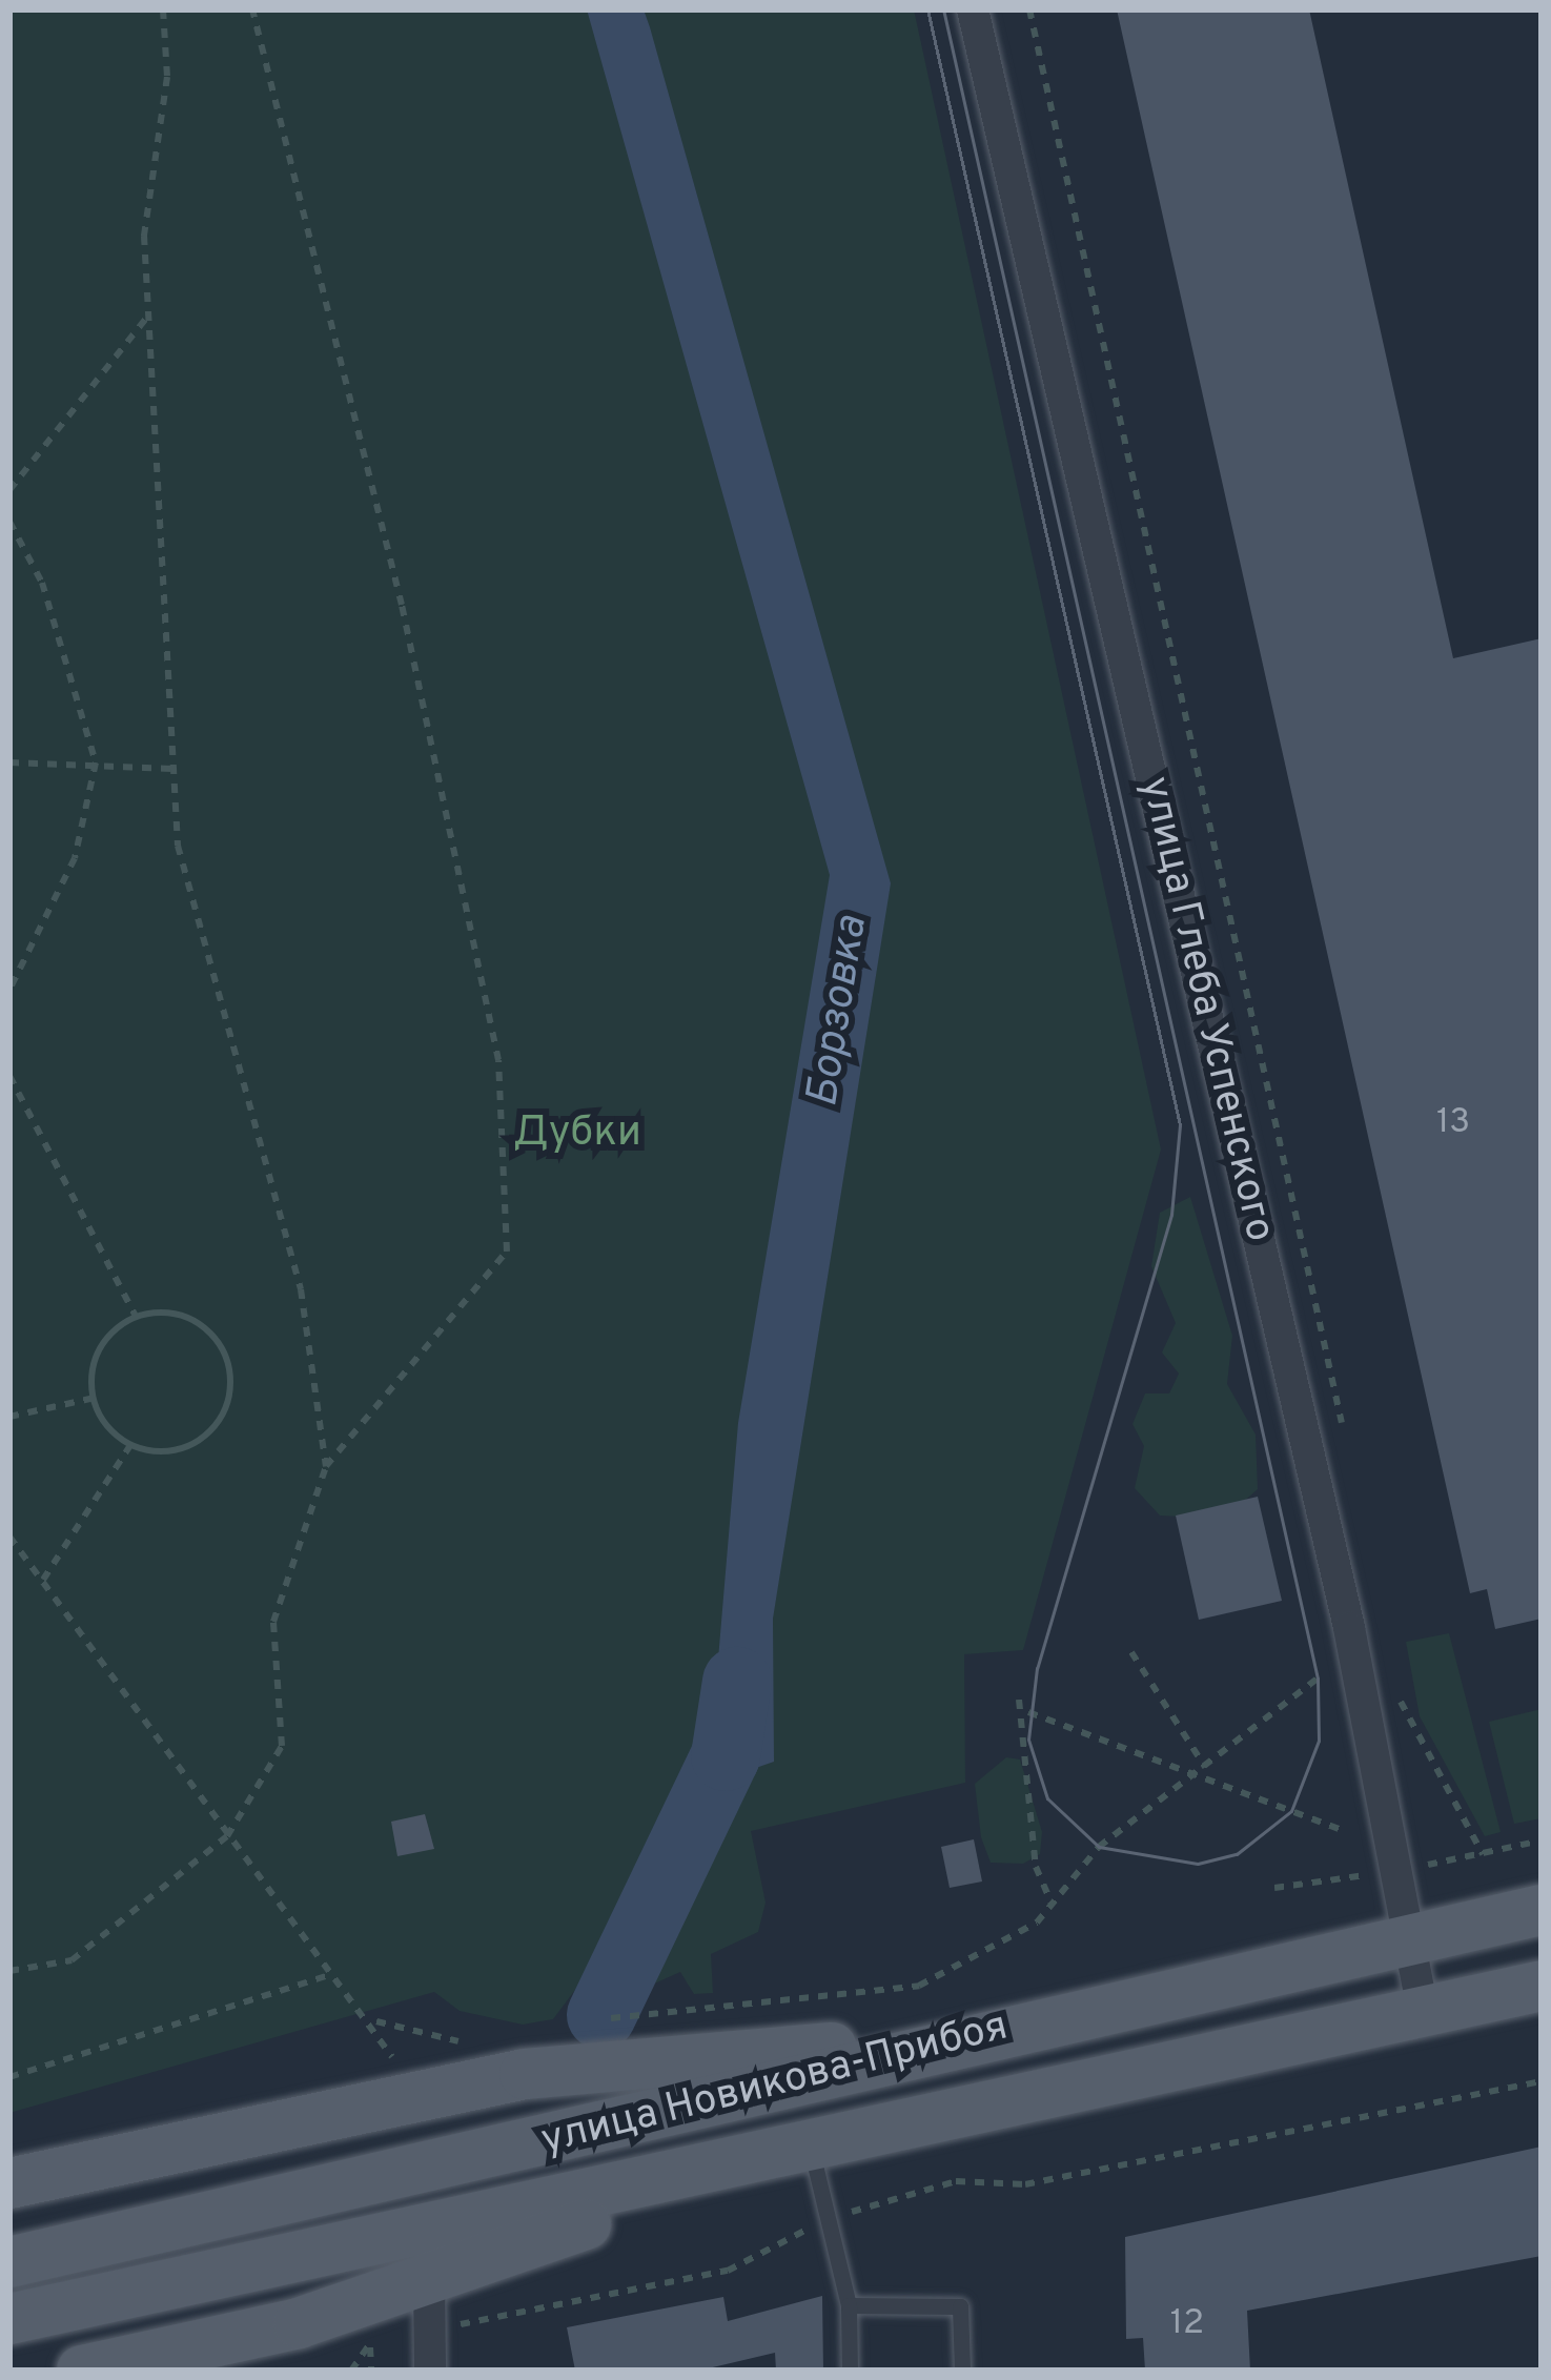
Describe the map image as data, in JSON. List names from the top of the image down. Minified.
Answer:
{"streets":{"main road":["улица Новикова-Прибоя"],"street":["улица Глеба Успенского"]},"crossings":[["улица Глеба Успенского","улица Новикова-Прибоя"]],"water":["Борзовка"],"parks":["Дубки"],"house_numbers":["13","12"]}
